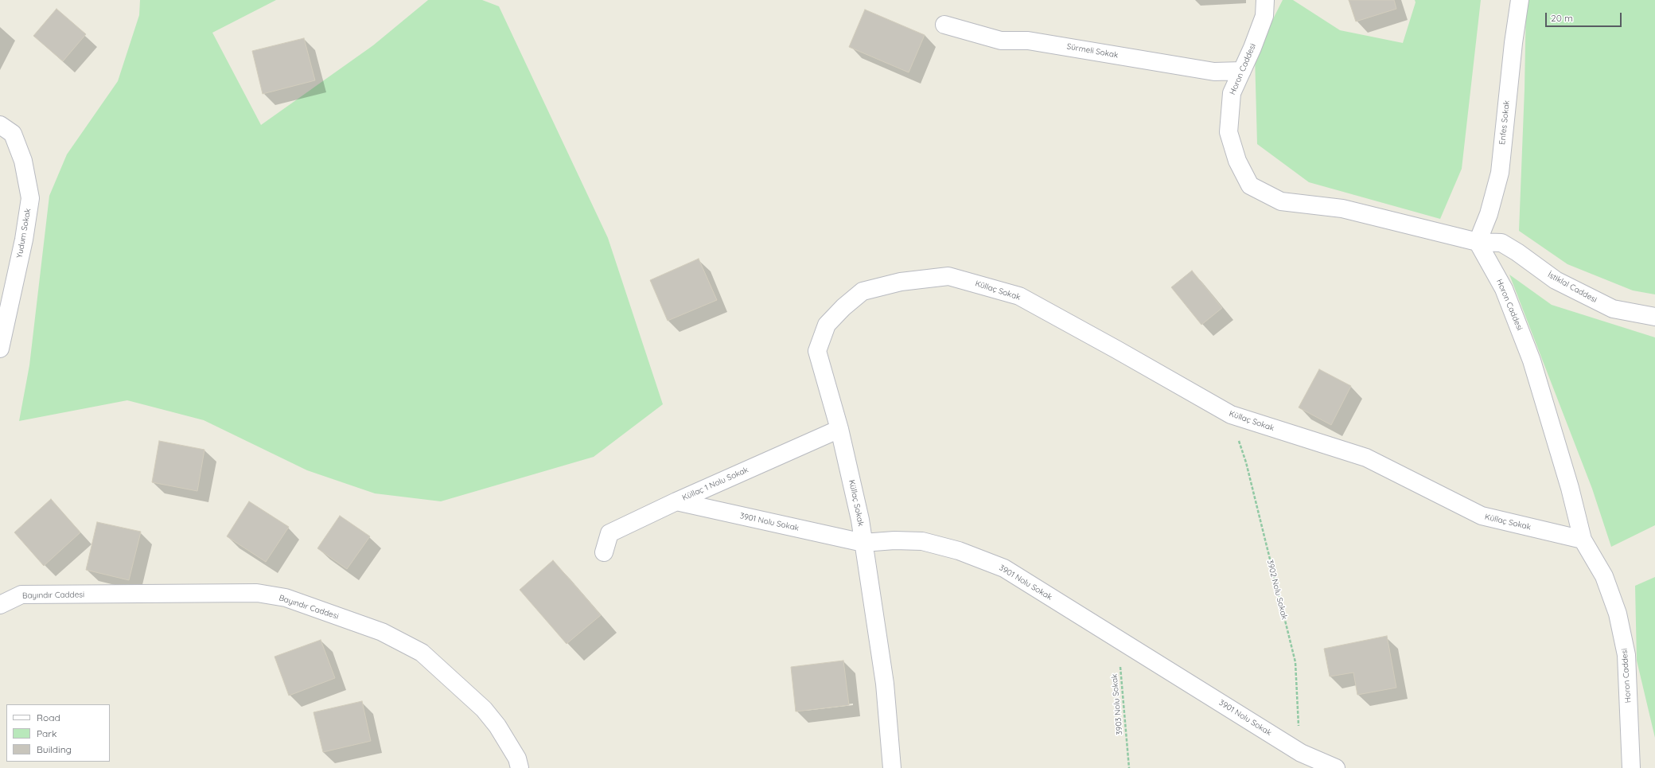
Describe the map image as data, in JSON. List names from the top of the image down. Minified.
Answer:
{"streets":{"street":["Sürmeli Sokak","Horon Caddesi","Enfes Sokak","Yudum Sokak","İstiklal Caddesi","Küllaç Sokak","Küllaç 1 Nolu Sokak","3901 Nolu Sokak","Bayındır Caddesi"],"path":["3902 Nolu Sokak","3903 Nolu Sokak"]},"crossings":[["Sürmeli Sokak","Horon Caddesi"],["Horon Caddesi","Enfes Sokak"],["Horon Caddesi","İstiklal Caddesi"],["Horon Caddesi","Küllaç Sokak"],["Enfes Sokak","İstiklal Caddesi"],["Küllaç Sokak","Küllaç 1 Nolu Sokak"],["Küllaç Sokak","3901 Nolu Sokak"],["Küllaç Sokak","3902 Nolu Sokak"],["Küllaç 1 Nolu Sokak","3901 Nolu Sokak"],["3901 Nolu Sokak","3902 Nolu Sokak"],["3901 Nolu Sokak","3903 Nolu Sokak"]],"legend":["Road","Park","Building"],"scale_bar":"20 m"}
